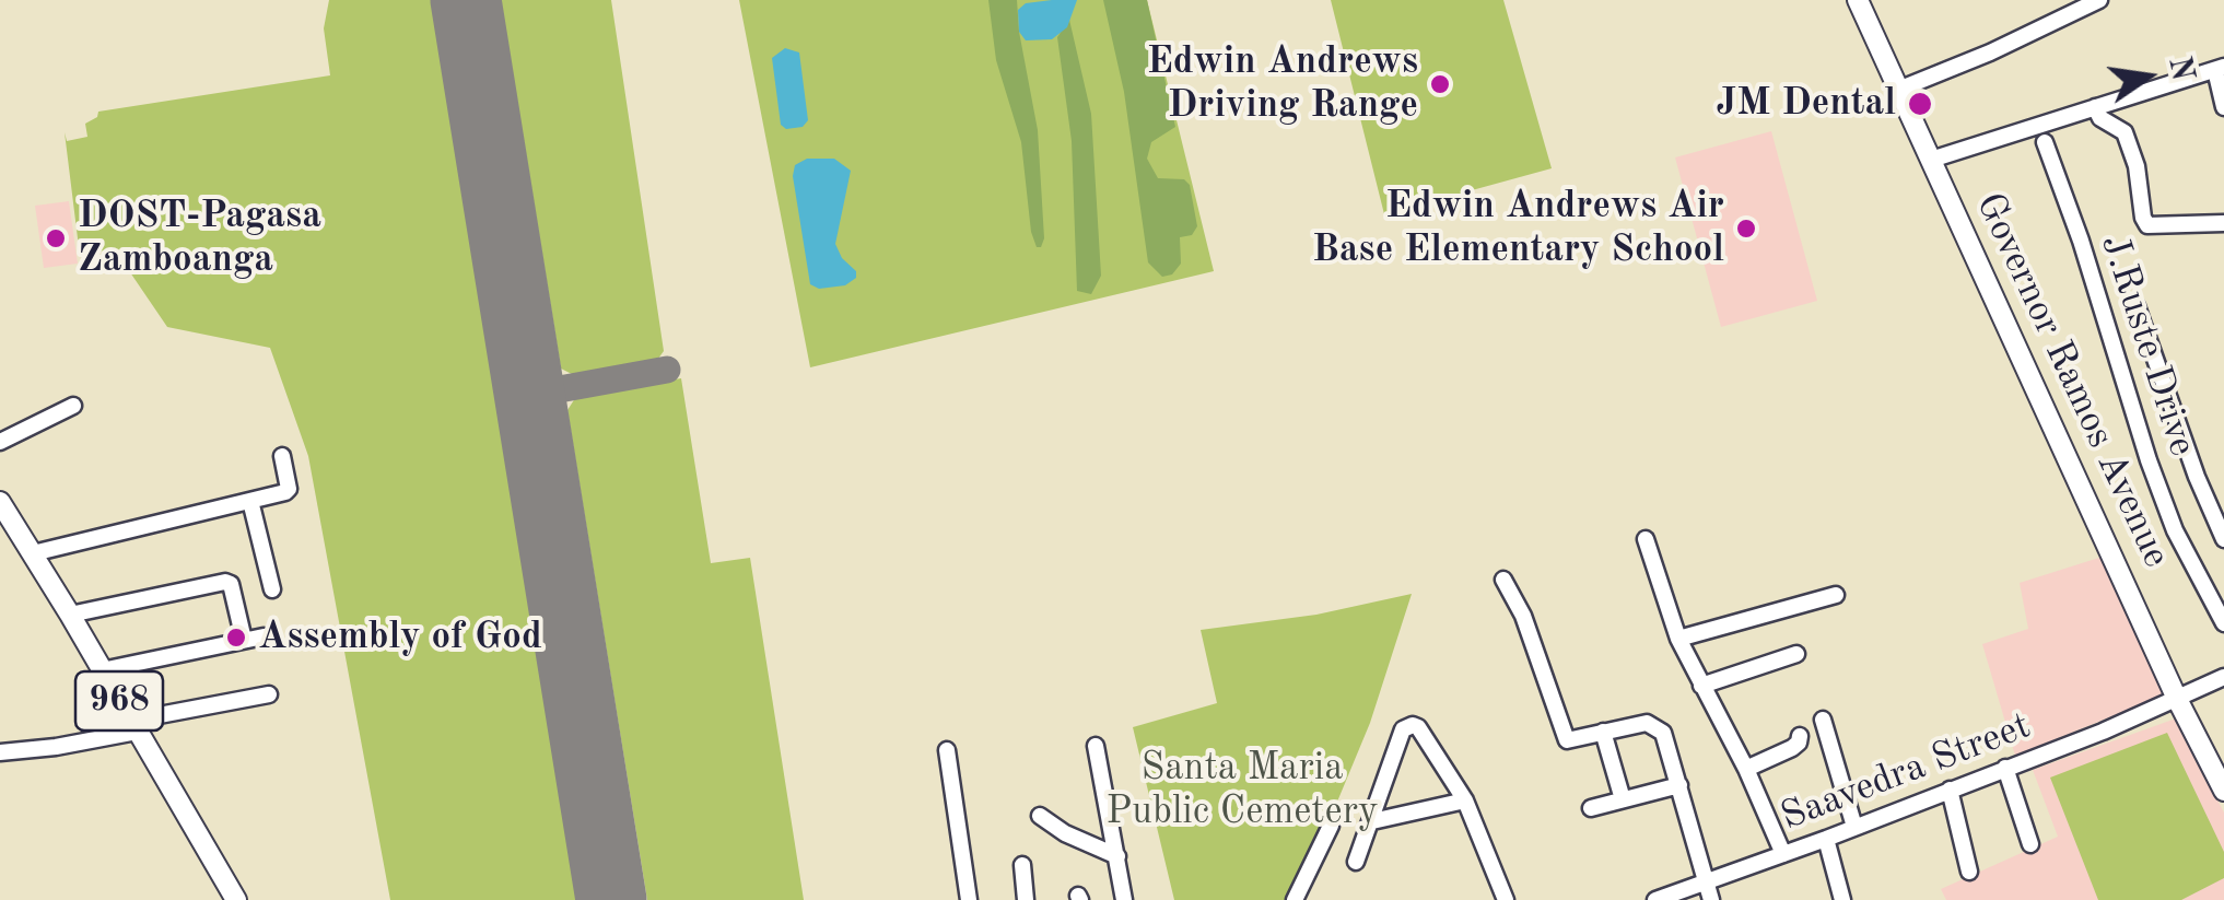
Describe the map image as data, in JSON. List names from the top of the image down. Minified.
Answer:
{"streets":{"main road":["Governor Ramos Avenue","968"],"street":["J.Ruste Drive","Saavedra Street"]},"crossings":[["Governor Ramos Avenue","Saavedra Street"]],"parks":["Santa Maria Public Cemetery"],"places":["Edwin Andrews Driving Range","JM Dental","Edwin Andrews Air Base Elementary School","DOST-Pagasa Zamboanga","Assembly of God"],"north":"right"}
